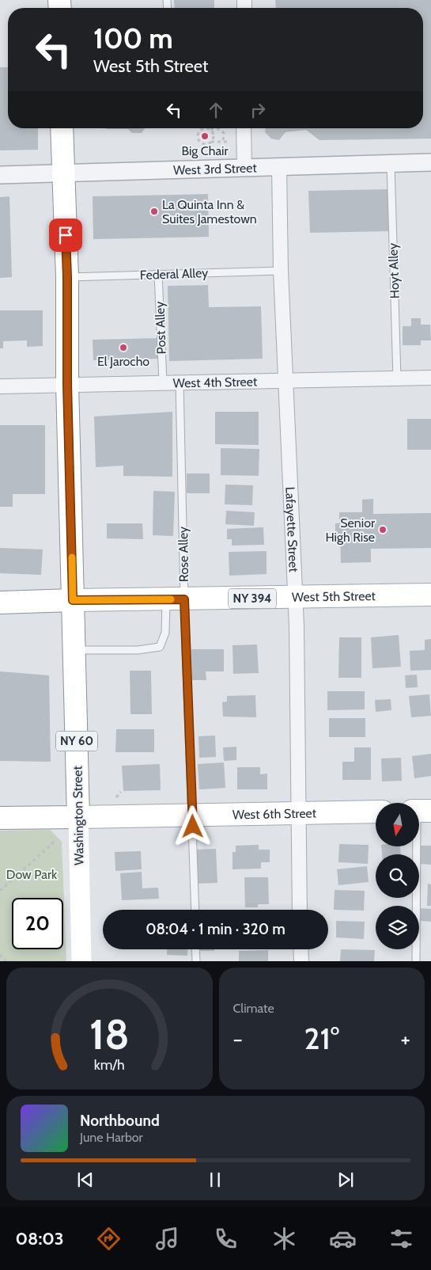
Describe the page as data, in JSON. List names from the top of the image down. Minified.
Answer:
{"streets":{"main road":["West 5th Street","NY 394","NY 60","West 6th Street","Washington Street"],"street":["West 3rd Street","West 4th Street","Lafayette Street"],"lane":["Hoyt Alley","Federal Alley","Post Alley","Rose Alley"]},"crossings":[["West 3rd Street","Hoyt Alley"],["West 3rd Street","Lafayette Street"],["West 3rd Street","Washington Street"],["Hoyt Alley","West 4th Street"],["Federal Alley","Post Alley"],["Federal Alley","Lafayette Street"],["Federal Alley","Washington Street"],["Post Alley","West 4th Street"],["West 4th Street","Lafayette Street"],["West 4th Street","Rose Alley"],["West 4th Street","Washington Street"],["Lafayette Street","West 5th Street"],["Lafayette Street","West 6th Street"],["Rose Alley","West 5th Street"],["Rose Alley","West 6th Street"],["West 5th Street","Washington Street"],["West 6th Street","Washington Street"]],"parks":["Dow Park"],"places":["Big Chair","La Quinta Inn & Suites Jamestown","El Jarocho","Senior High Rise"],"north":"bottom","page":{"turn":["100 m","West 5th Street"],"limit":"20","trip":"08:04 · 1 min · 320 m","tile":"Climate","heat":["−","21°","+"],"song":["Northbound","June Harbor"],"tabs":"08:03","gauge":["18","km/h"]}}
